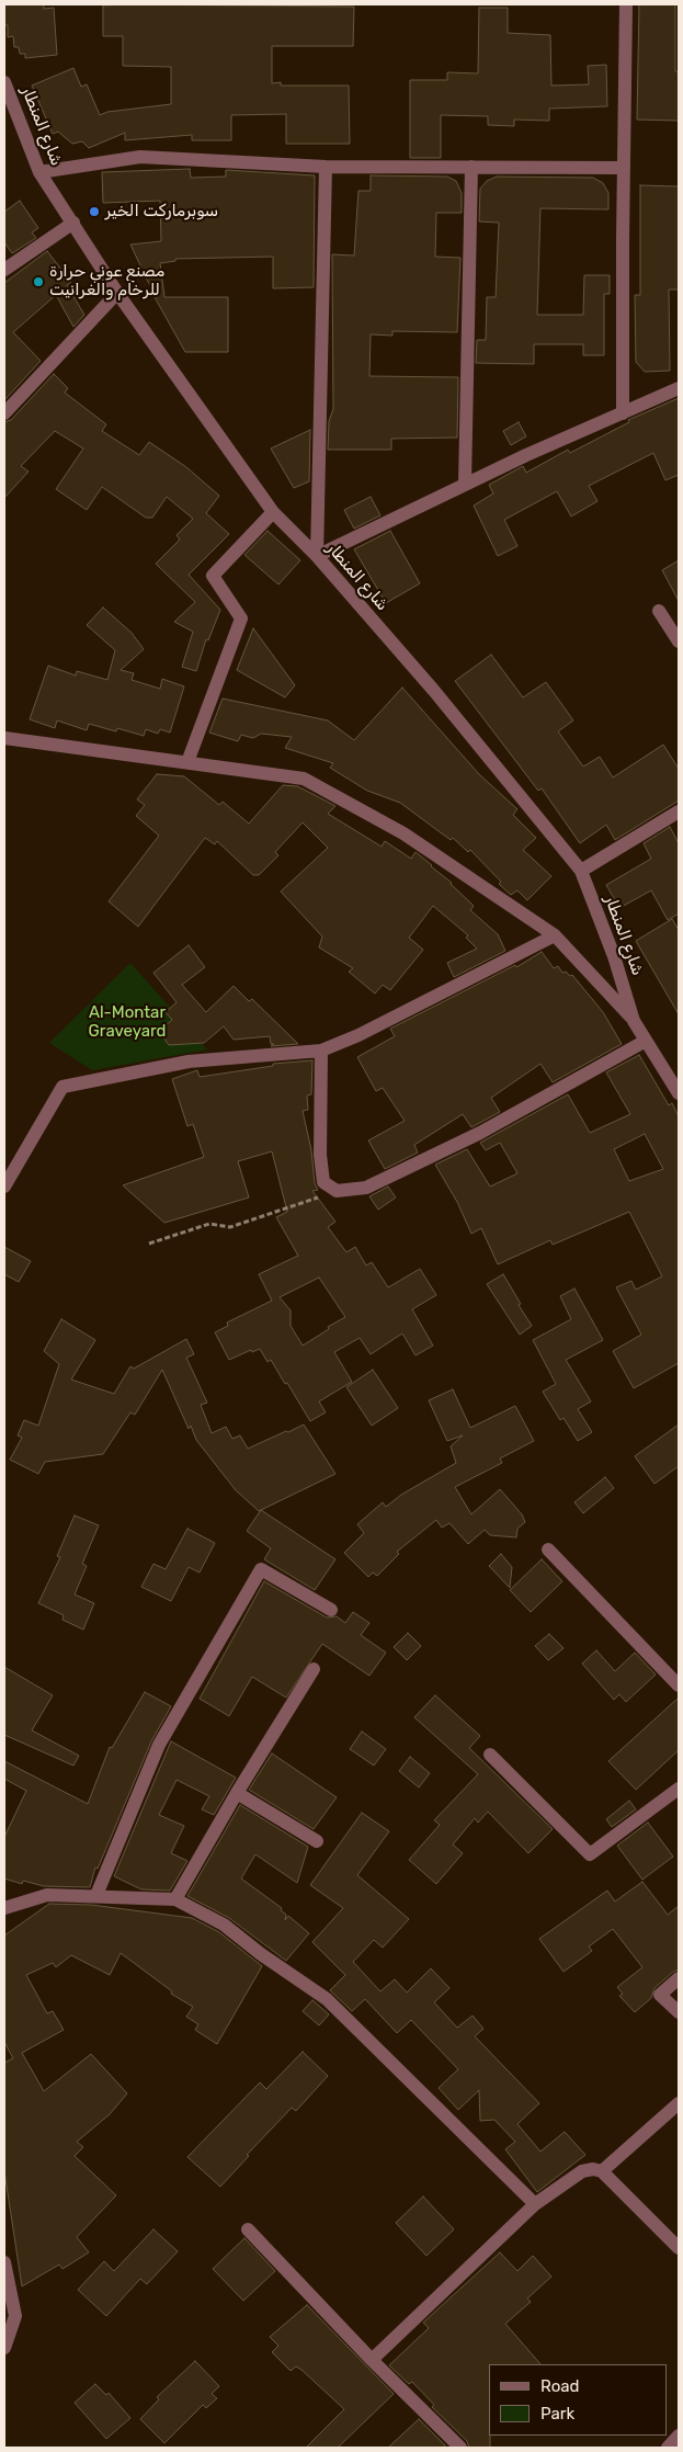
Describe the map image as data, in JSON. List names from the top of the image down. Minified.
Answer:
{"streets":{"street":["شارع المنطار"]},"parks":["Al-Montar Graveyard"],"places":["سوبرماركت الخير","مصنع عوني حرارة للرخام والغرانيت"],"legend":["Road","Park"]}
